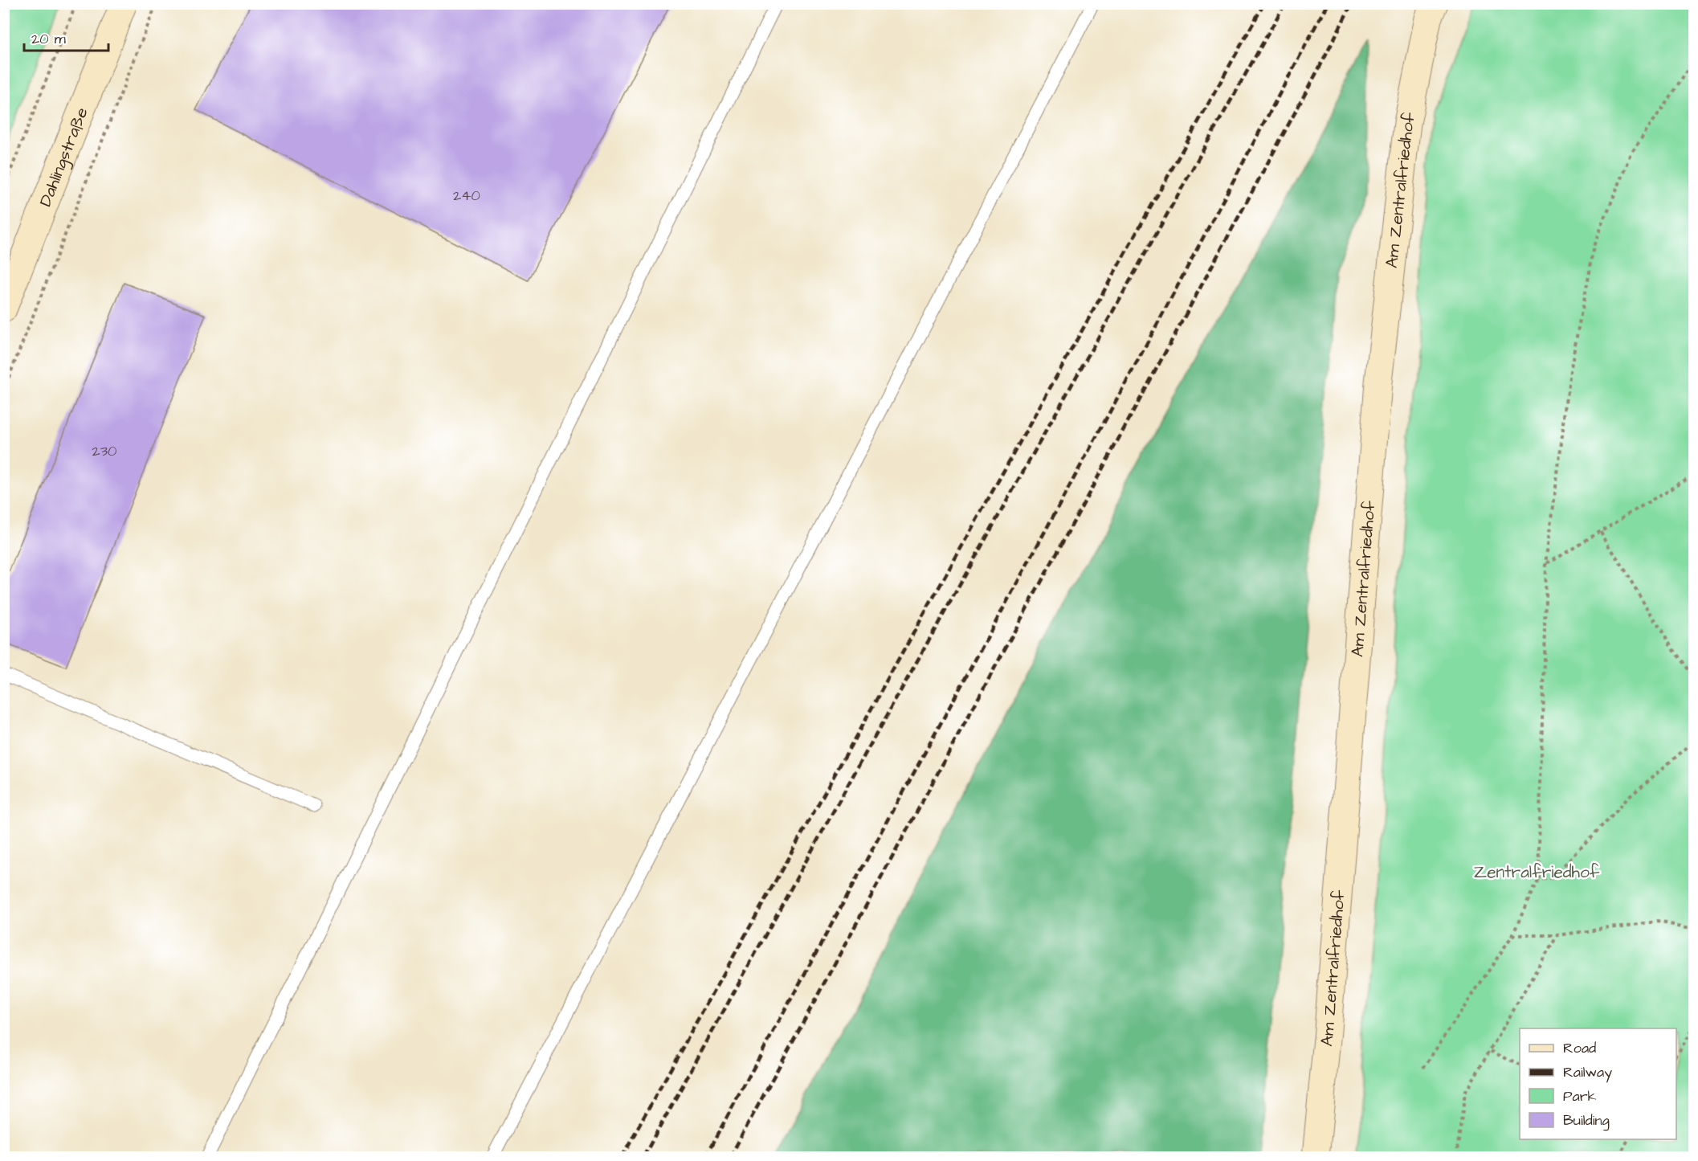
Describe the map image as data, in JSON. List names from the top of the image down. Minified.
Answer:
{"streets":{"street":["Dahlingstraße","Am Zentralfriedhof"]},"parks":["Zentralfriedhof"],"house_numbers":["240","230"],"legend":["Road","Railway","Park","Building"],"scale_bar":"20 m"}
